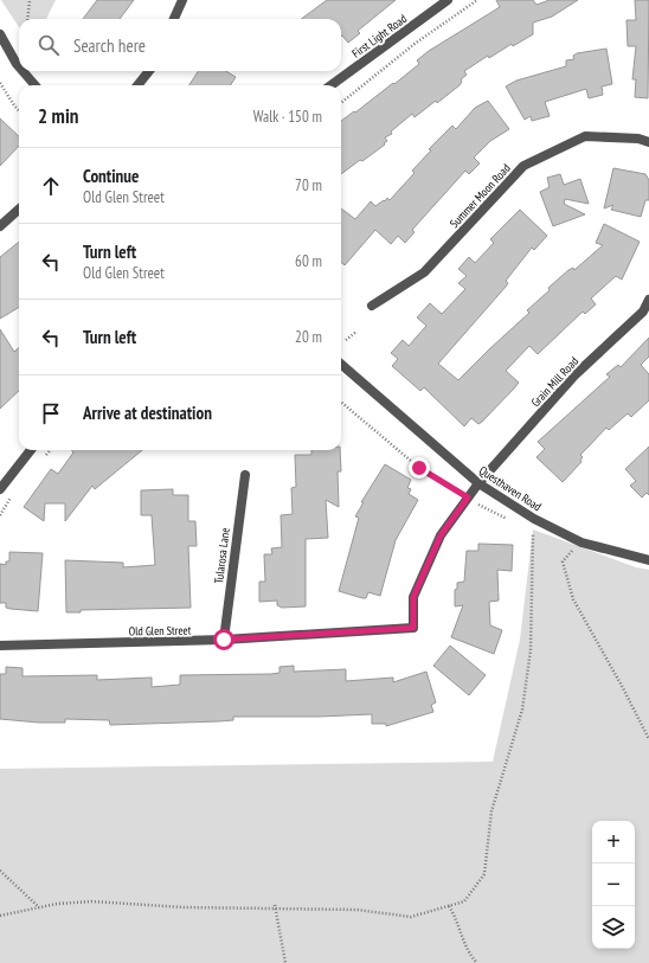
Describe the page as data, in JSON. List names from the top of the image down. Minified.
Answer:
{"streets":{"street":["First Light Road","Summer Moon Road","Grain Mill Road","Questhaven Road","Tularosa Lane","Old Glen Street"]},"crossings":[["Grain Mill Road","Questhaven Road"],["Grain Mill Road","Old Glen Street"],["Questhaven Road","Old Glen Street"],["Tularosa Lane","Old Glen Street"]],"page":{"search":"Search here","heading":["2 min","Walk · 150 m"],"list":[["Continue","Old Glen Street","70 m"],["Turn left","Old Glen Street","60 m"],["Turn left","20 m"],"Arrive at destination"],"map_buttons":["+","−"]}}
